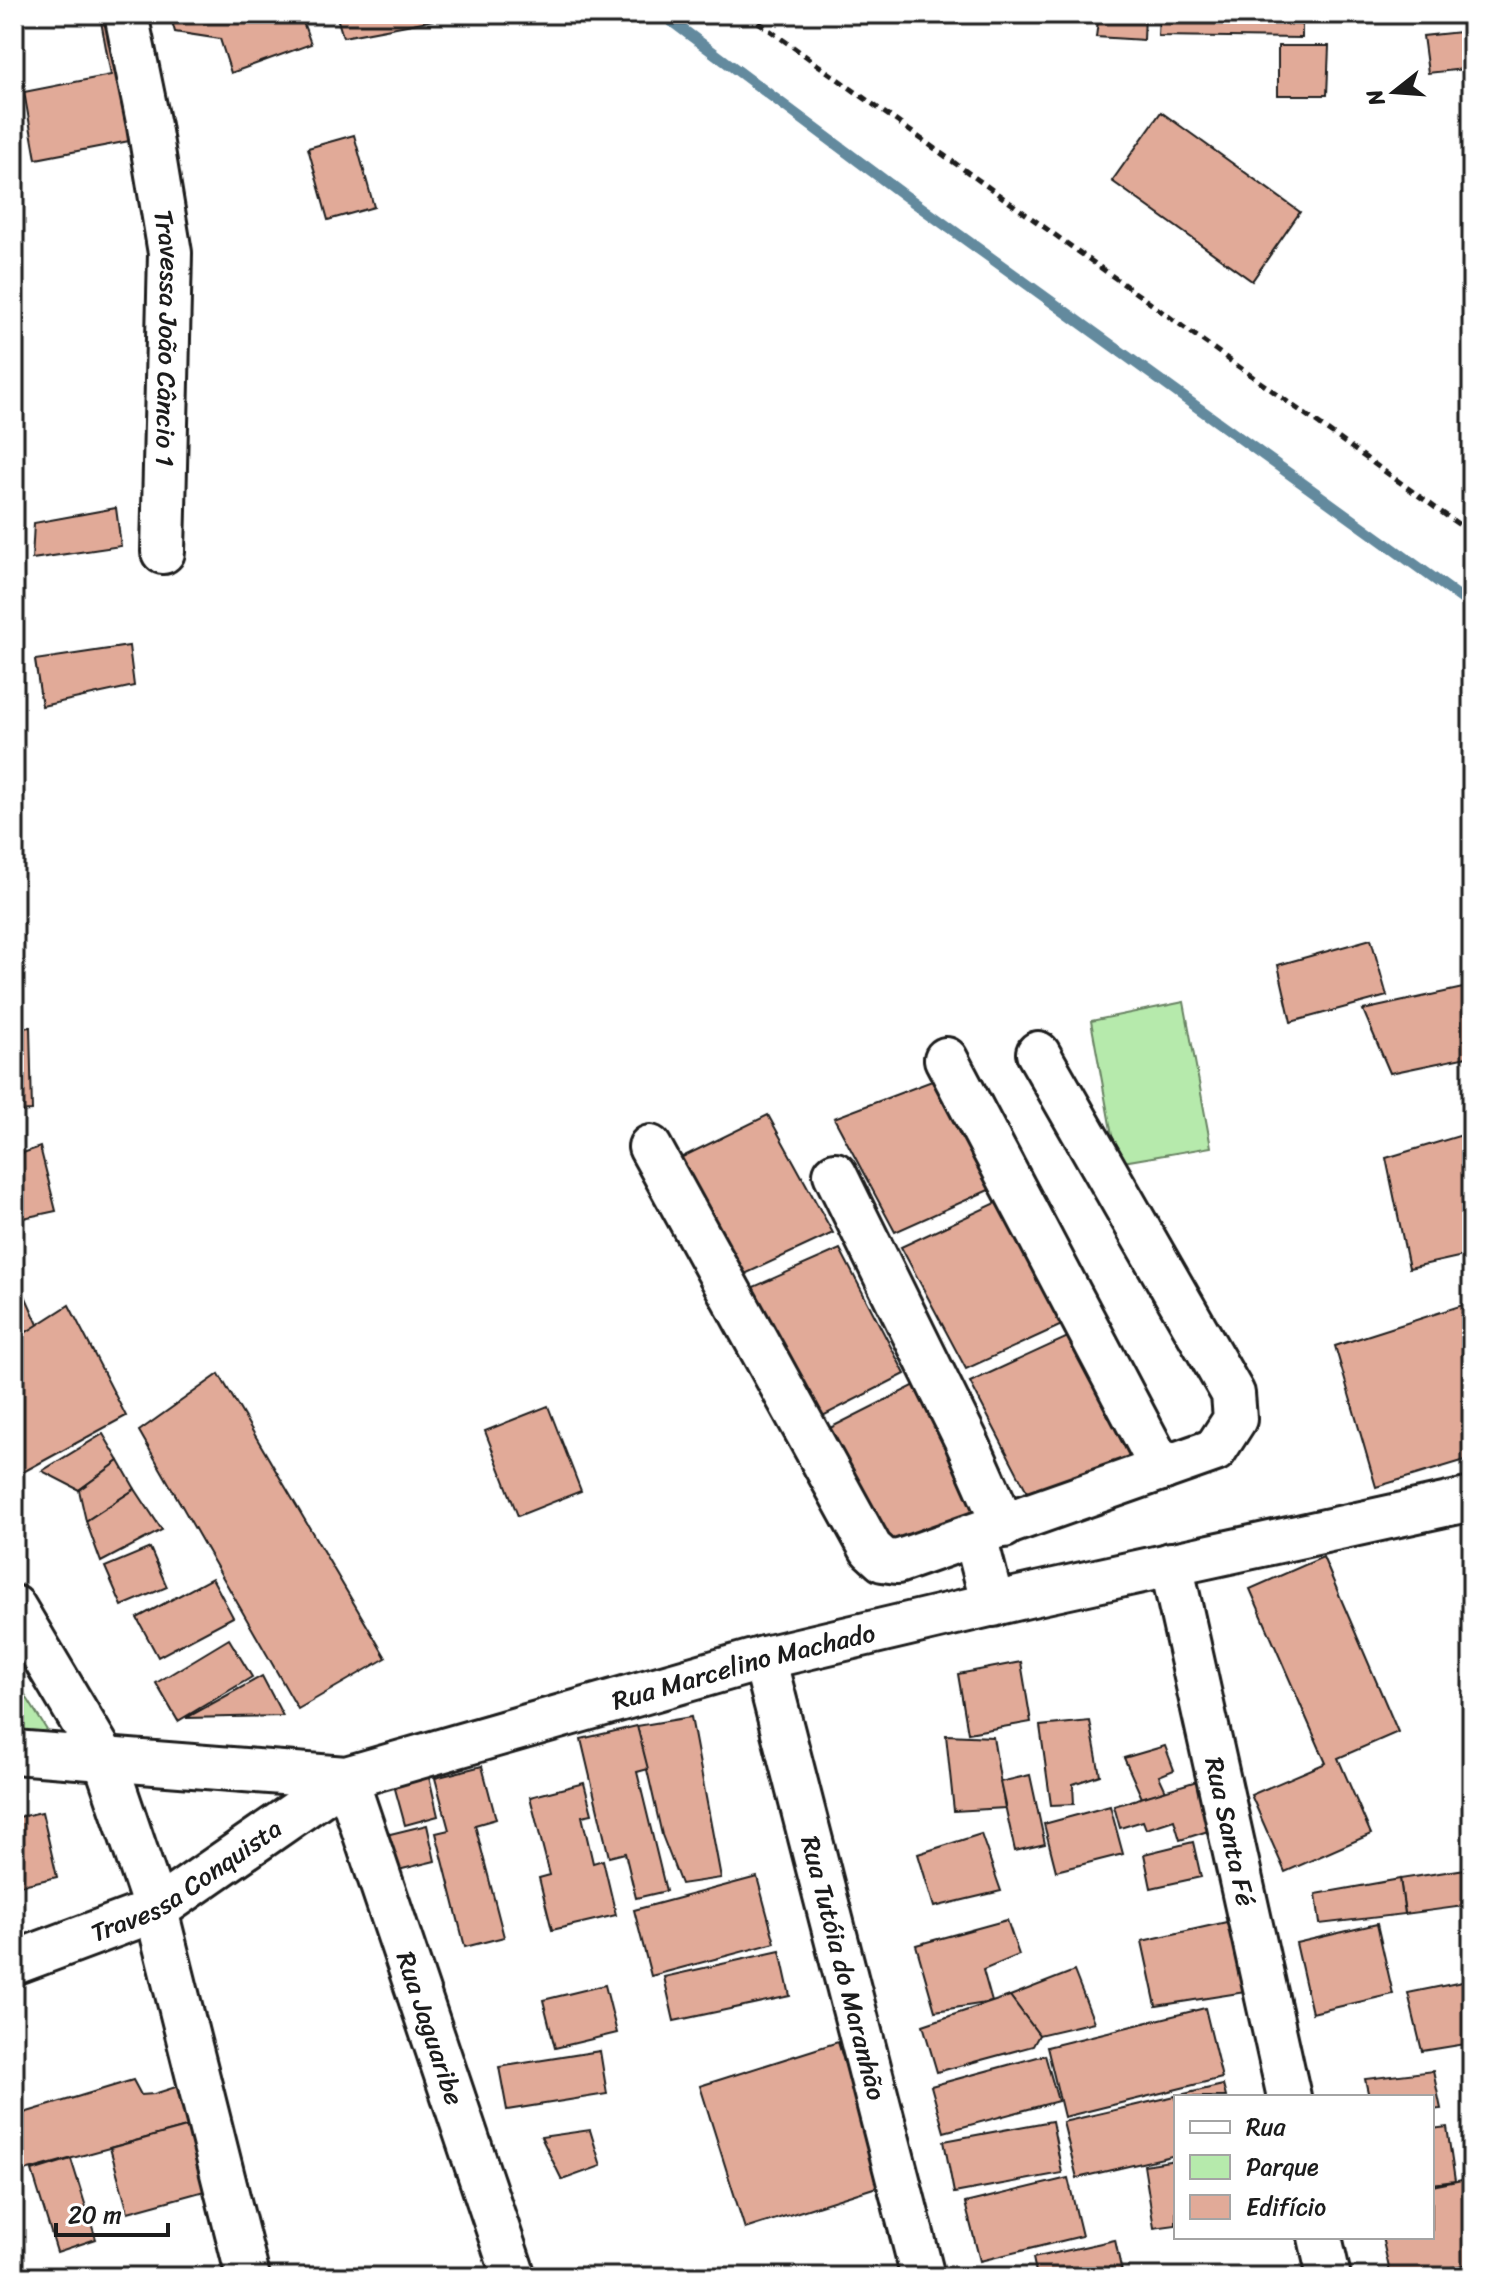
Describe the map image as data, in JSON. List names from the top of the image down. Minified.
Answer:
{"streets":{"street":["Travessa João Câncio 1","Rua Marcelino Machado","Rua Santa Fé","Travessa Conquista","Rua Tutóia do Maranhão","Rua Jaguaribe"]},"crossings":[["Rua Marcelino Machado","Rua Santa Fé"],["Rua Marcelino Machado","Travessa Conquista"],["Rua Marcelino Machado","Rua Tutóia do Maranhão"],["Rua Marcelino Machado","Rua Jaguaribe"],["Travessa Conquista","Rua Jaguaribe"]],"legend":["Rua","Parque","Edifício"],"scale_bar":"20 m","north":"left"}
